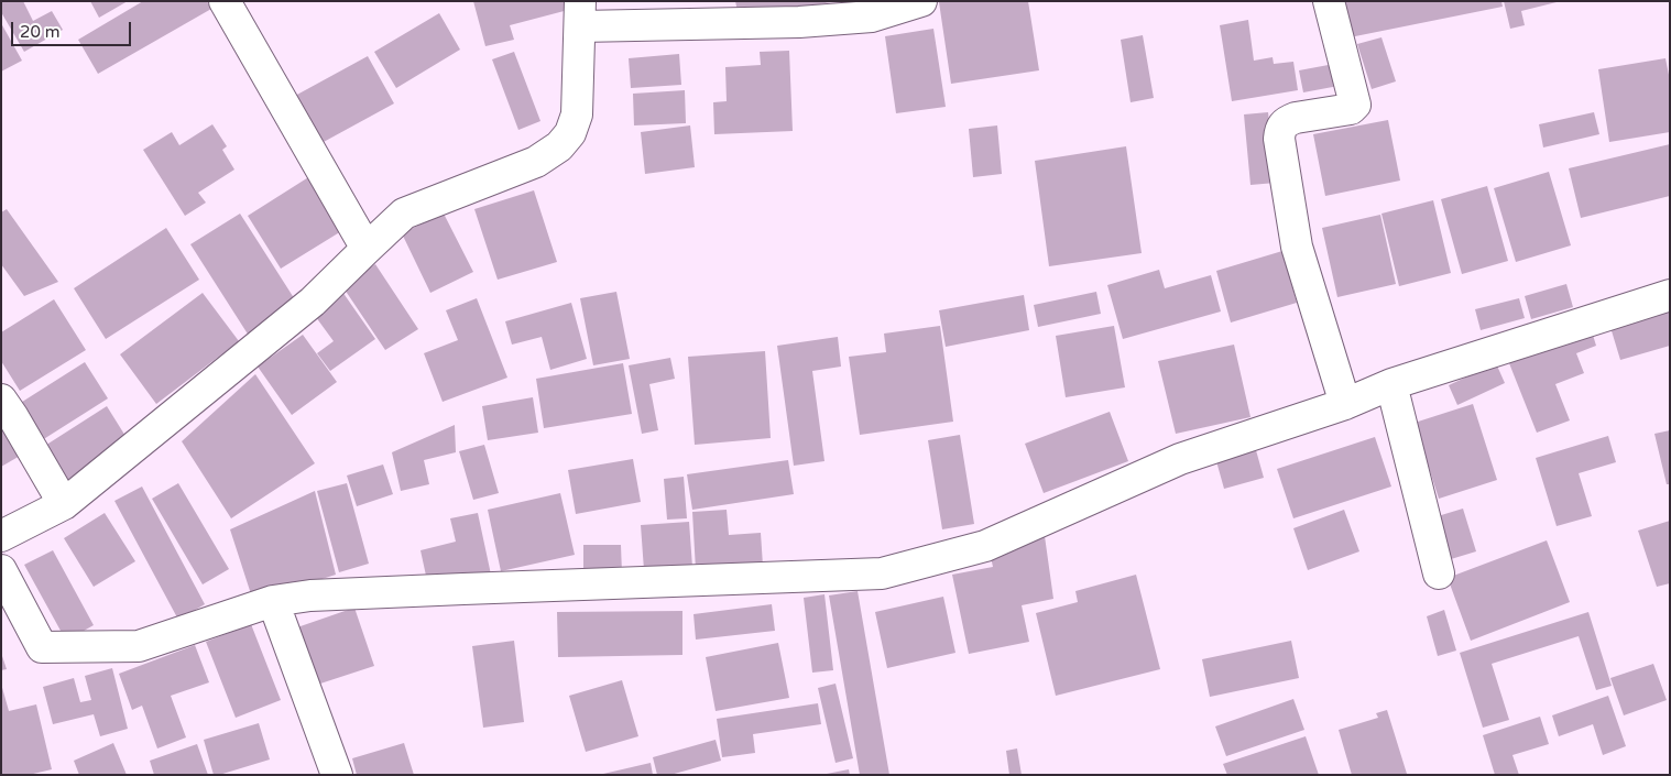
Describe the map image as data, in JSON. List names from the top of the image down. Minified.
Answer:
{"scale_bar":"20 m"}
